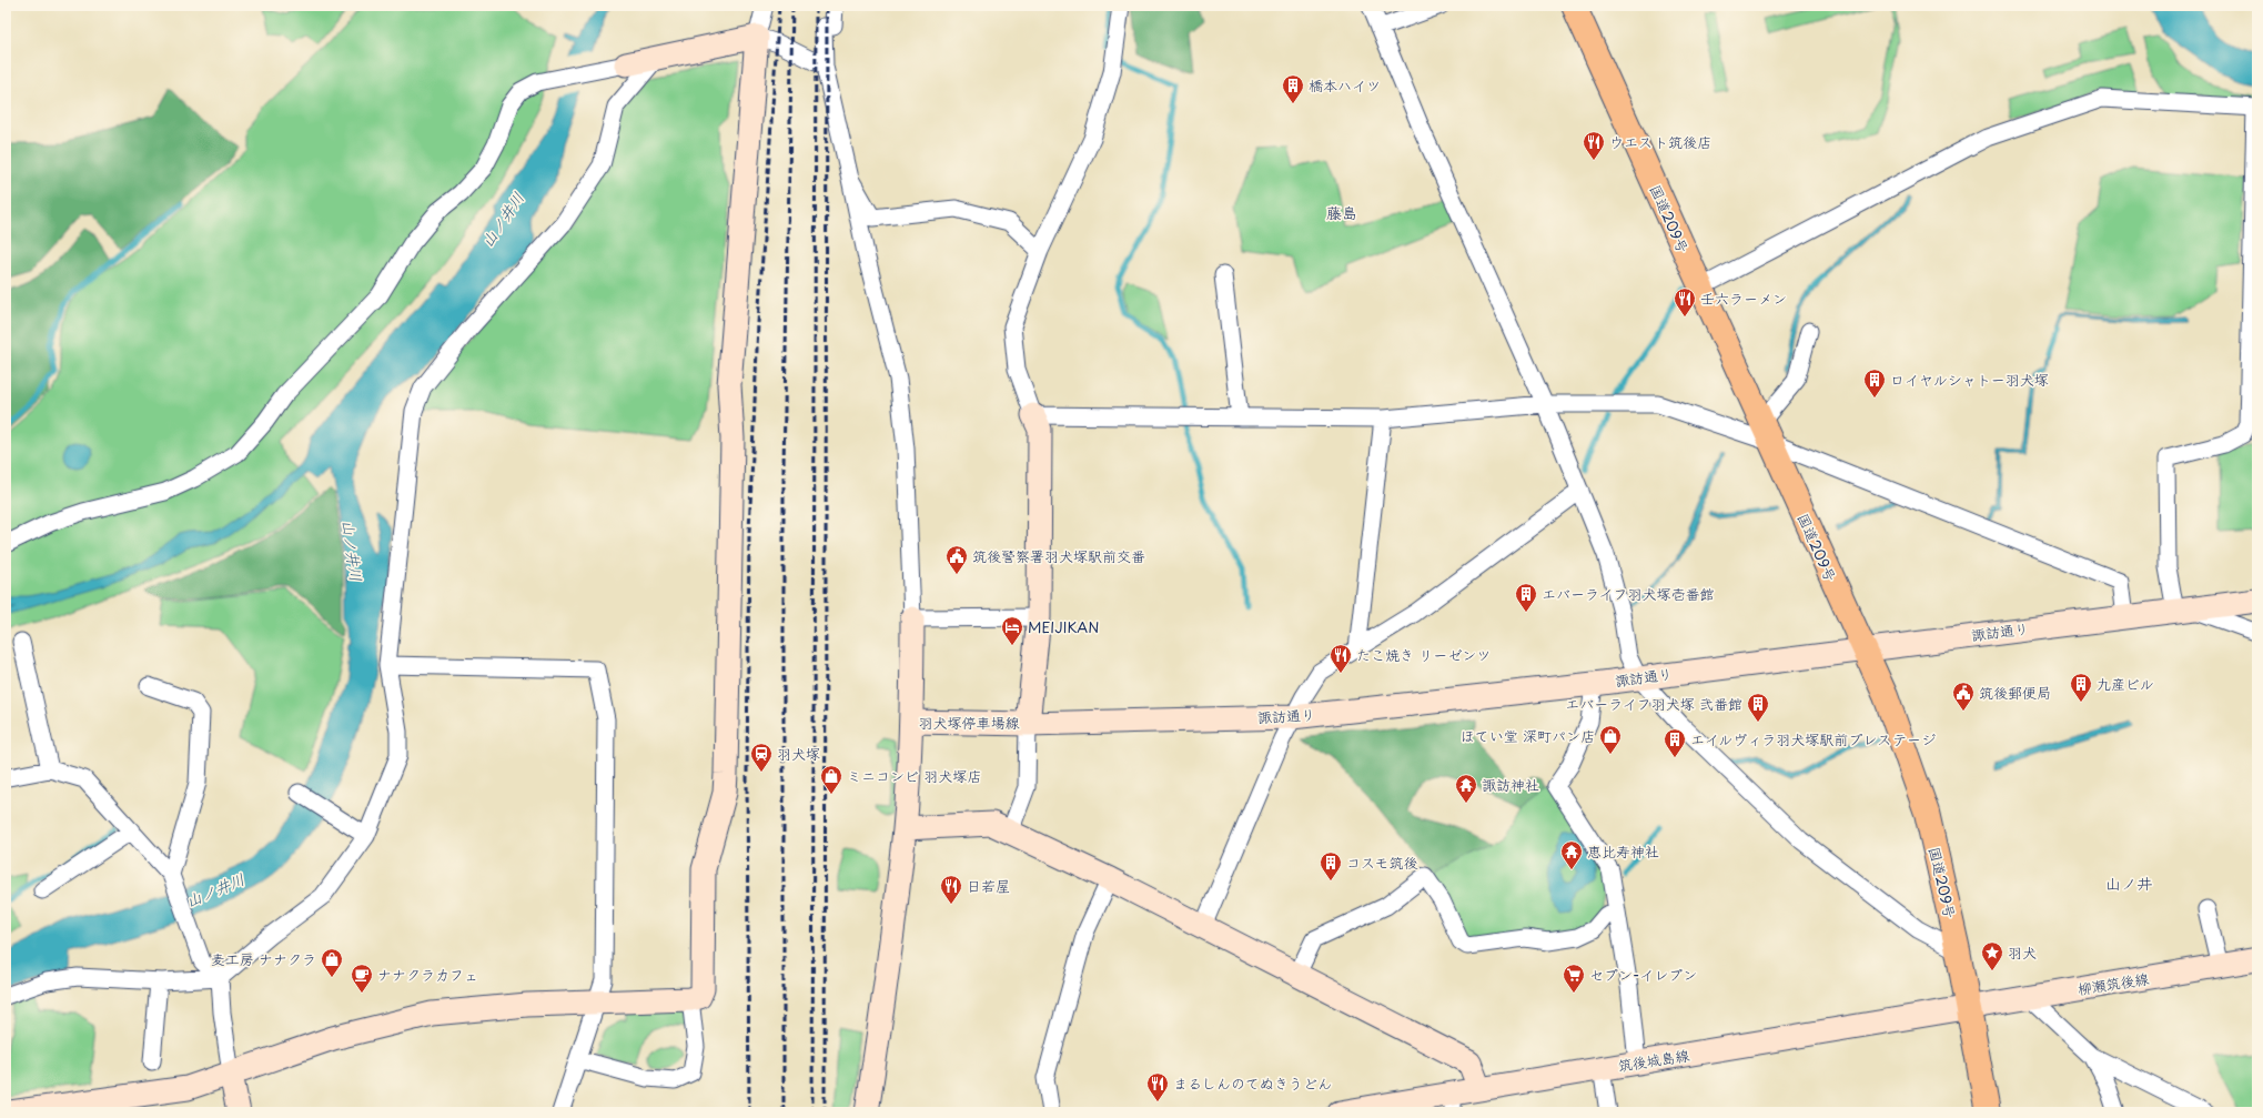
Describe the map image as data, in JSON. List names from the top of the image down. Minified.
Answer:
{"streets":{"highway":["国道209号"],"street":["諏訪通り","羽犬塚停車場線","柳瀬筑後線","筑後城島線"]},"crossings":[["国道209号","諏訪通り"],["国道209号","柳瀬筑後線"],["国道209号","筑後城島線"],["諏訪通り","羽犬塚停車場線"],["柳瀬筑後線","筑後城島線"]],"districts":["藤島","山ノ井"],"water":["山ノ井川"],"places":{"building":["橋本ハイツ","ロイヤルシャトー羽犬塚","エバーライフ羽犬塚壱番館","九産ビル","エバーライフ羽犬塚 弐番館","エイルヴィラ羽犬塚駅前プレステージ","コスモ筑後"],"restaurant":["ウエスト筑後店","壬六ラーメン","たこ焼き リーゼンツ","日若屋","まるしんのてぬきうどん"],"public building":["筑後警察署羽犬塚駅前交番","筑後郵便局"],"hotel":["MEIJIKAN"],"shop":["ほてい堂 深町パン店","ミニコンビ 羽犬塚店","麦工房 ナナクラ"],"station":["羽犬塚"],"temple":["諏訪神社","恵比寿神社"],"place":["羽犬"],"cafe":["ナナクラカフェ"],"supermarket":["セブン-イレブン"]}}
